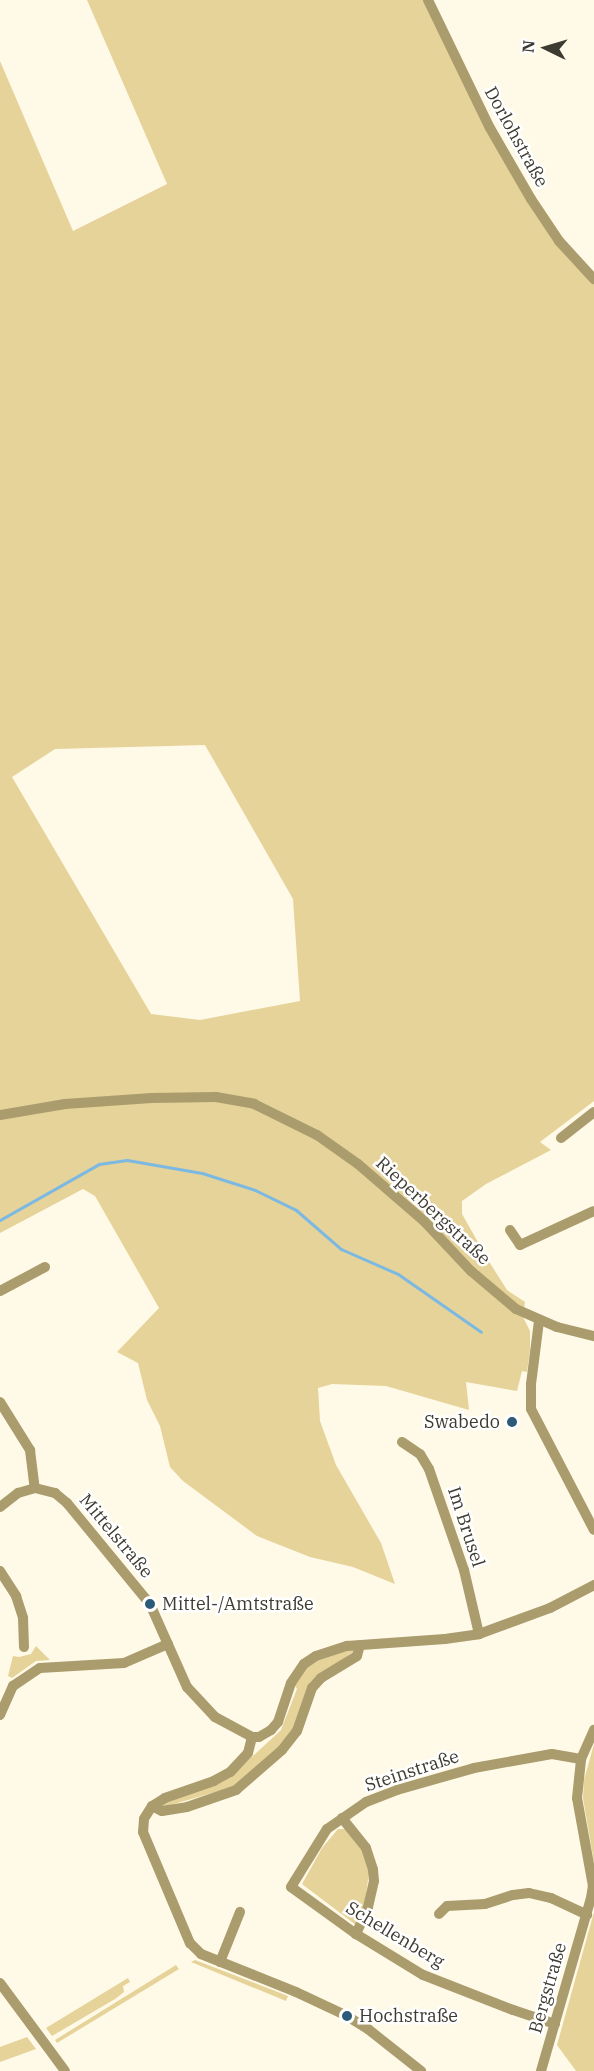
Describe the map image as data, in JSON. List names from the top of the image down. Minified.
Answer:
{"streets":{"street":["Dorlohstraße","Rieperbergstraße","Im Brusel","Mittelstraße","Steinstraße","Schellenberg","Bergstraße"]},"crossings":[["Steinstraße","Schellenberg"],["Steinstraße","Bergstraße"],["Schellenberg","Bergstraße"]],"places":["Swabedo","Mittel-/Amtstraße","Hochstraße"],"north":"left"}
